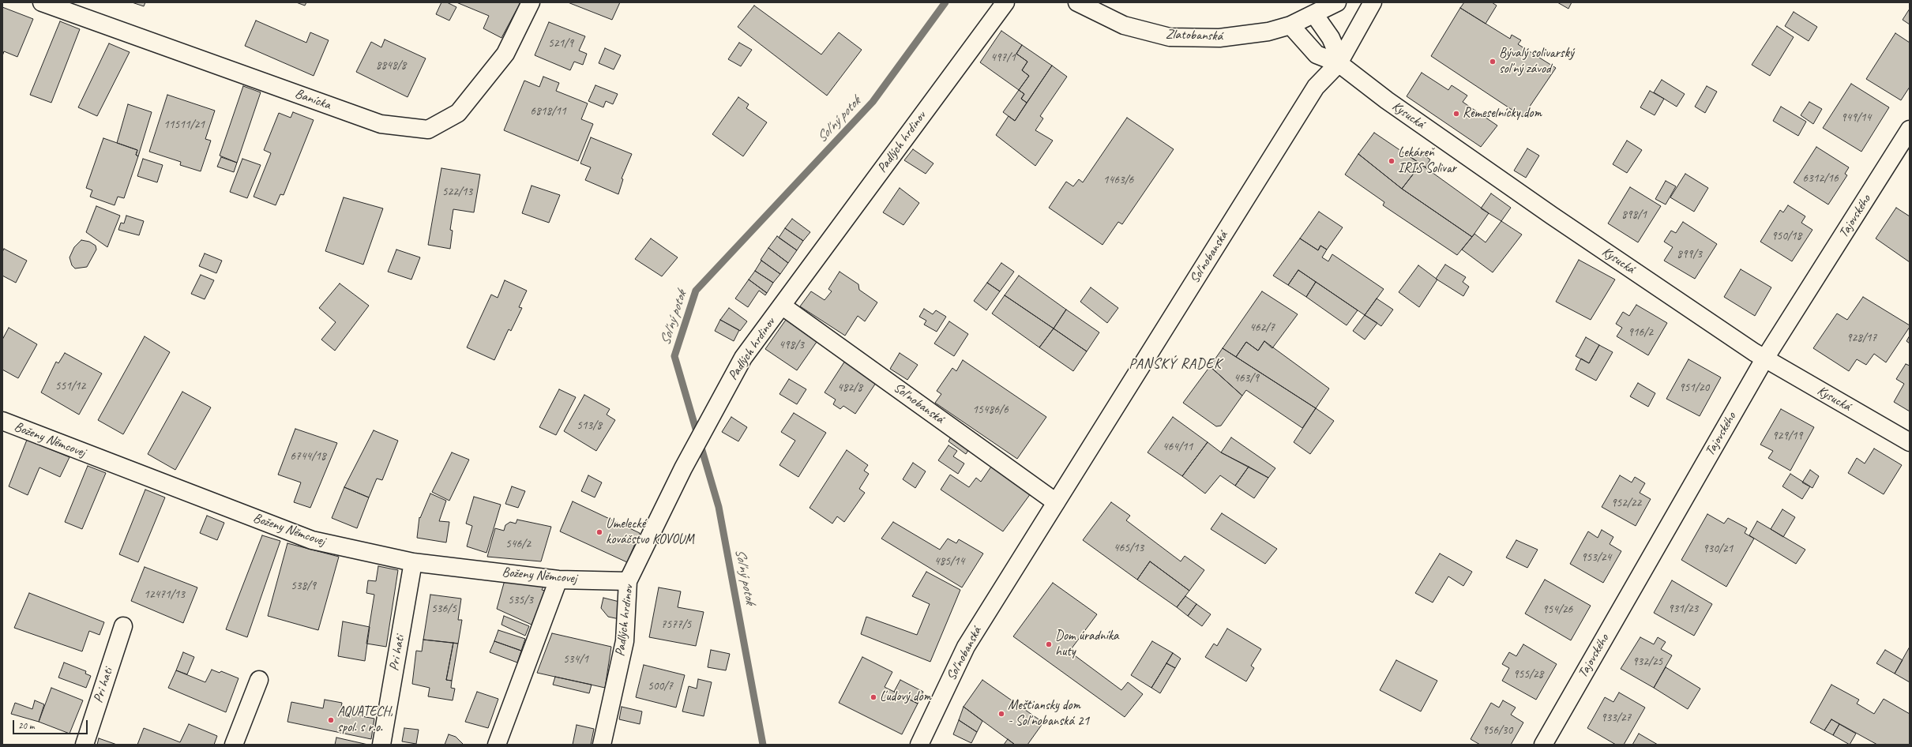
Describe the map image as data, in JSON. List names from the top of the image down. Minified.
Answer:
{"streets":{"street":["Zlatobanská","Banícka","Kysucká","Padlých hrdinov","Tajovského","Soľnobanská","Boženy Němcovej","Pri hati"]},"crossings":[["Zlatobanská","Kysucká"],["Kysucká","Tajovského"],["Kysucká","Soľnobanská"],["Padlých hrdinov","Soľnobanská"],["Padlých hrdinov","Boženy Němcovej"],["Boženy Němcovej","Pri hati"]],"districts":["PANSKÝ RADEK"],"water":["Soľný potok"],"places":["Bývalý solivarský soľný závod","Remeselnícky dom","Lekáreň IRIS Solivar","Umelecké kováčstvo KOVOUM","Dom úradníka huty","Ľudový dom","Meštiansky dom - Soľnobanská 21","AQUATECH, spol. s r.o."],"house_numbers":["521/9","497/1","8848/8","6818/11","949/14","11511/21","6312/16","1463/6","522/13","898/1","950/18","899/3","462/7","916/2","928/17","498/3","463/9","551/12","482/8","951/20","15486/6","513/8","929/19","464/11","6744/18","952/22","546/2","465/13","930/21","953/24","485/14","538/9","12471/13","535/3","536/5","931/23","954/26","7577/5","534/1","932/25","955/28","500/7","933/27","956/30"],"scale_bar":"20 m"}
